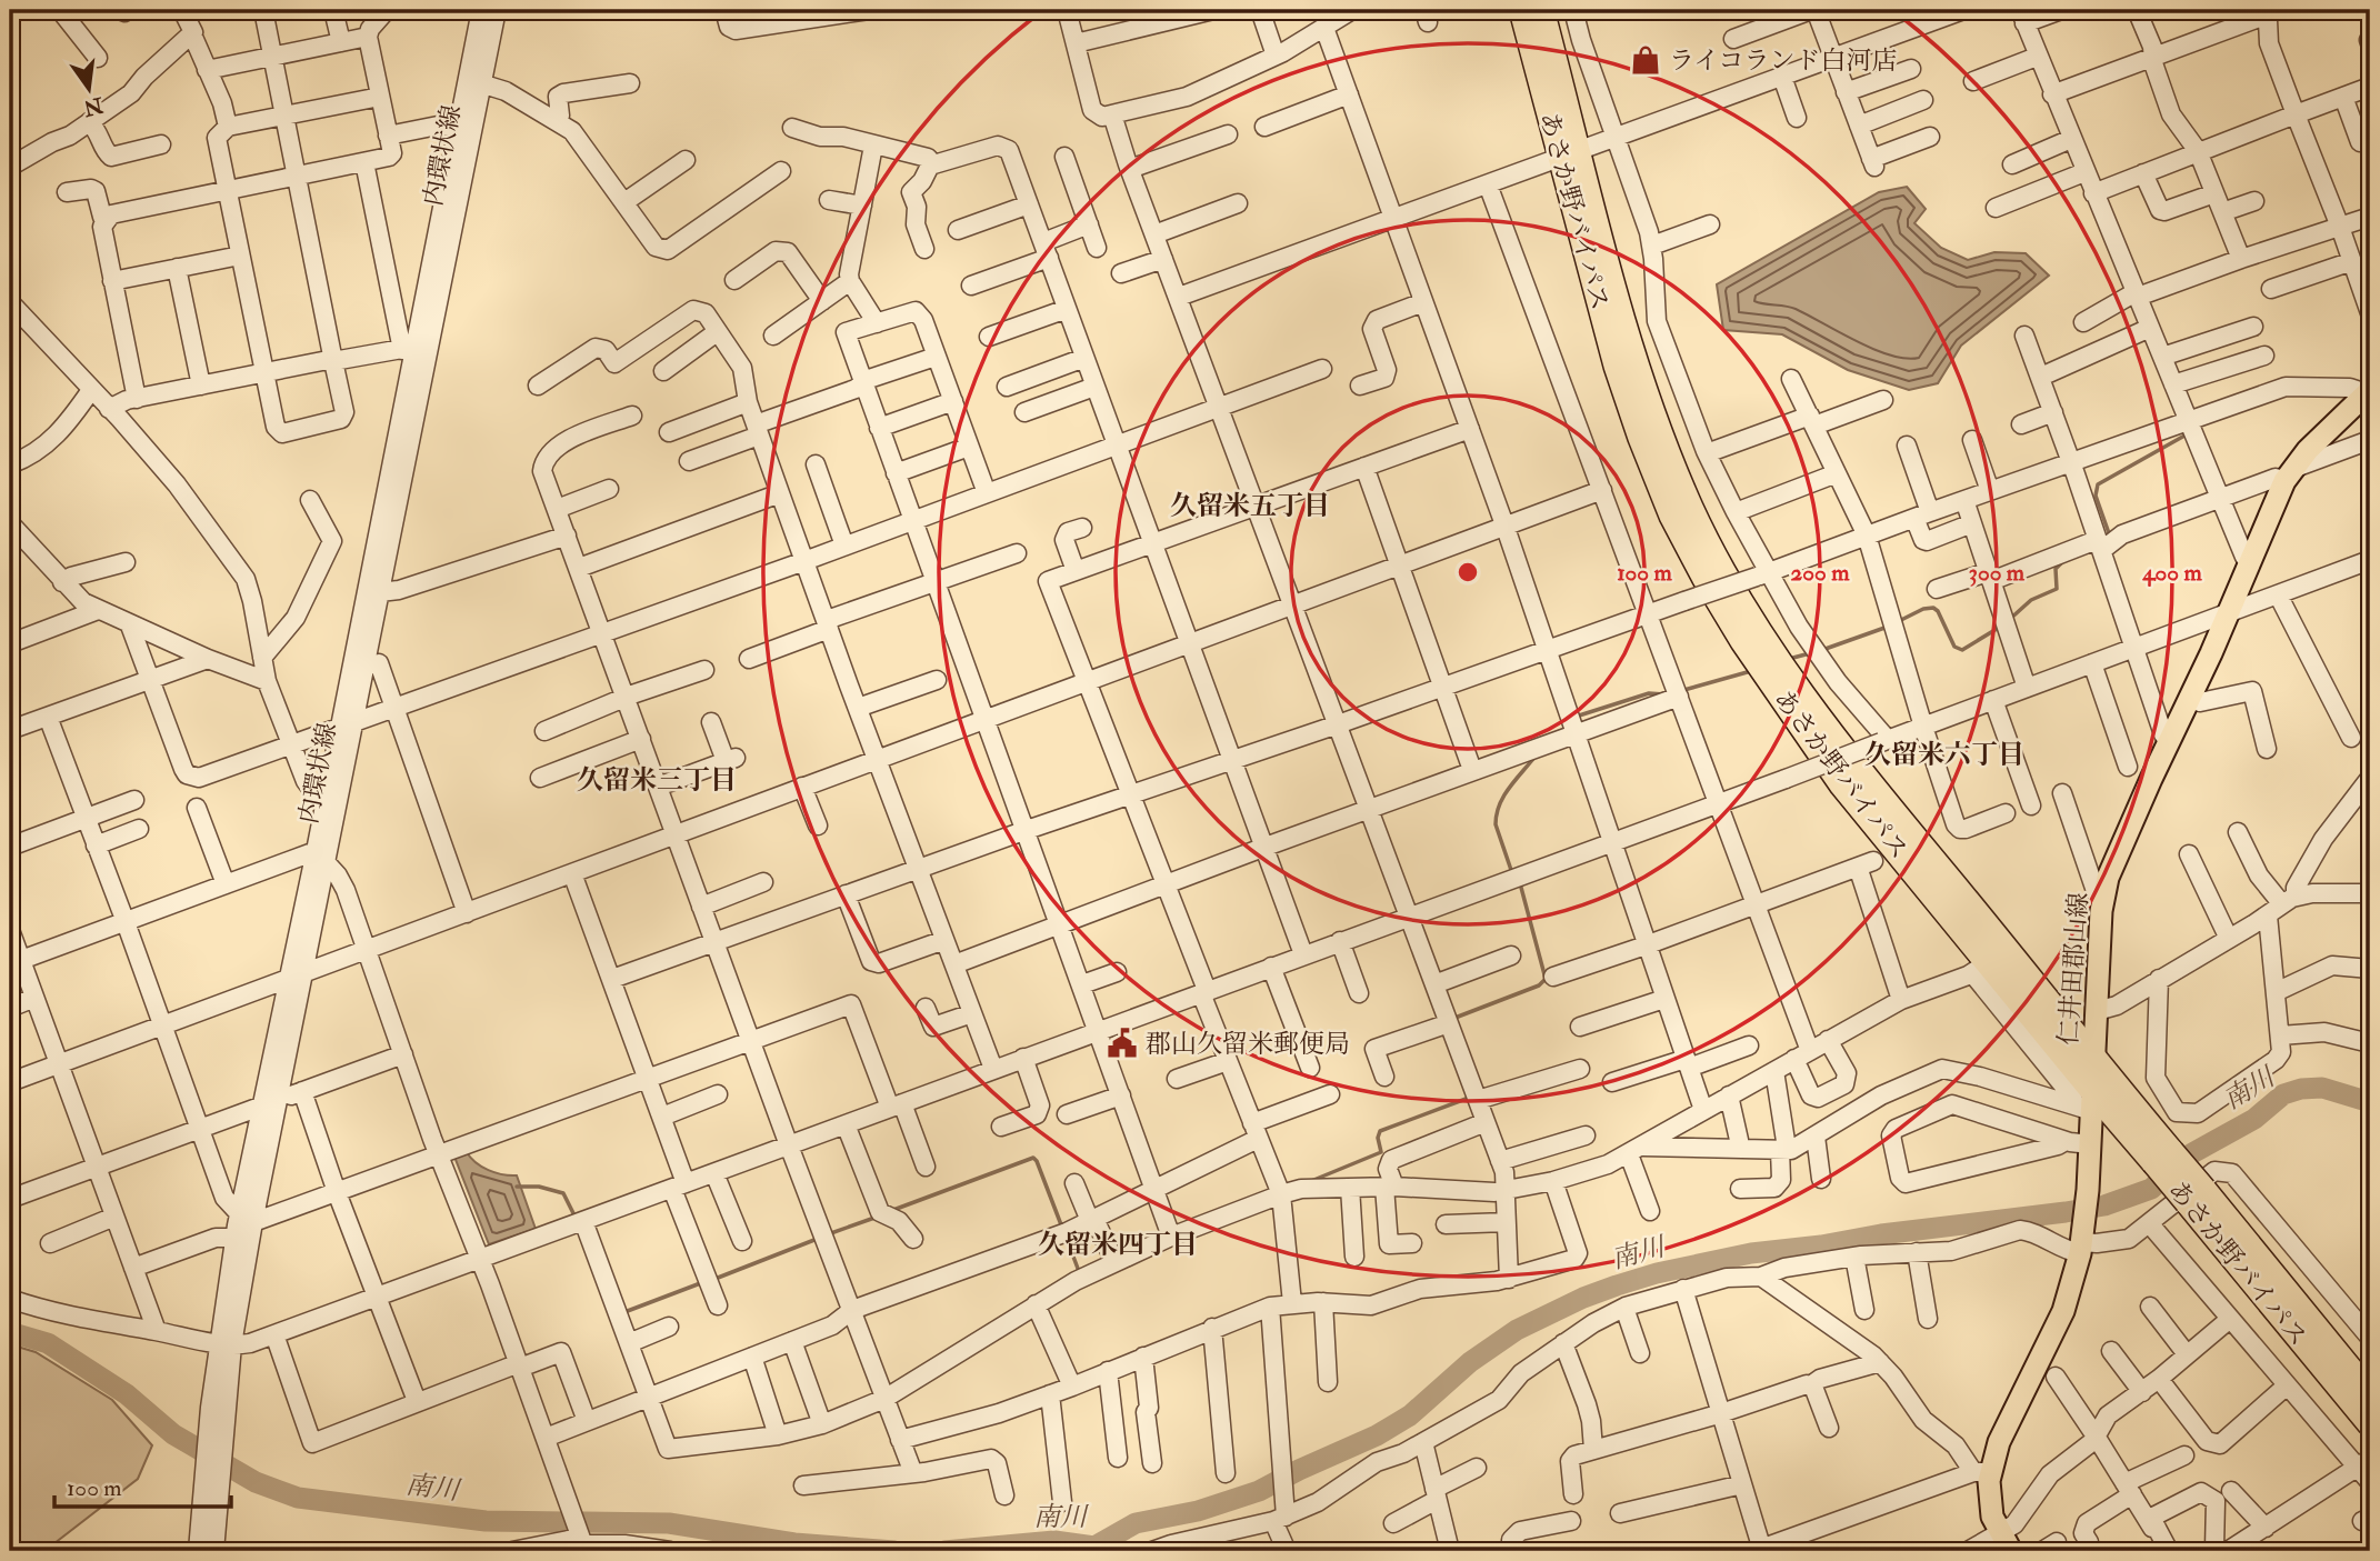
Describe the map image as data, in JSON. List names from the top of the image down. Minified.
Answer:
{"streets":{"highway":["あさか野バイパス"],"main road":["仁井田郡山線"],"street":["内環状線"]},"crossings":[["あさか野バイパス","仁井田郡山線"]],"districts":["久留米五丁目","久留米六丁目","久留米三丁目","久留米四丁目"],"water":["南川"],"places":{"shop":["ライコランド白河店"],"public building":["郡山久留米郵便局"]},"scale_bar":"100 m","north":"bottom","rings":["100 m","200 m","300 m","400 m"]}
